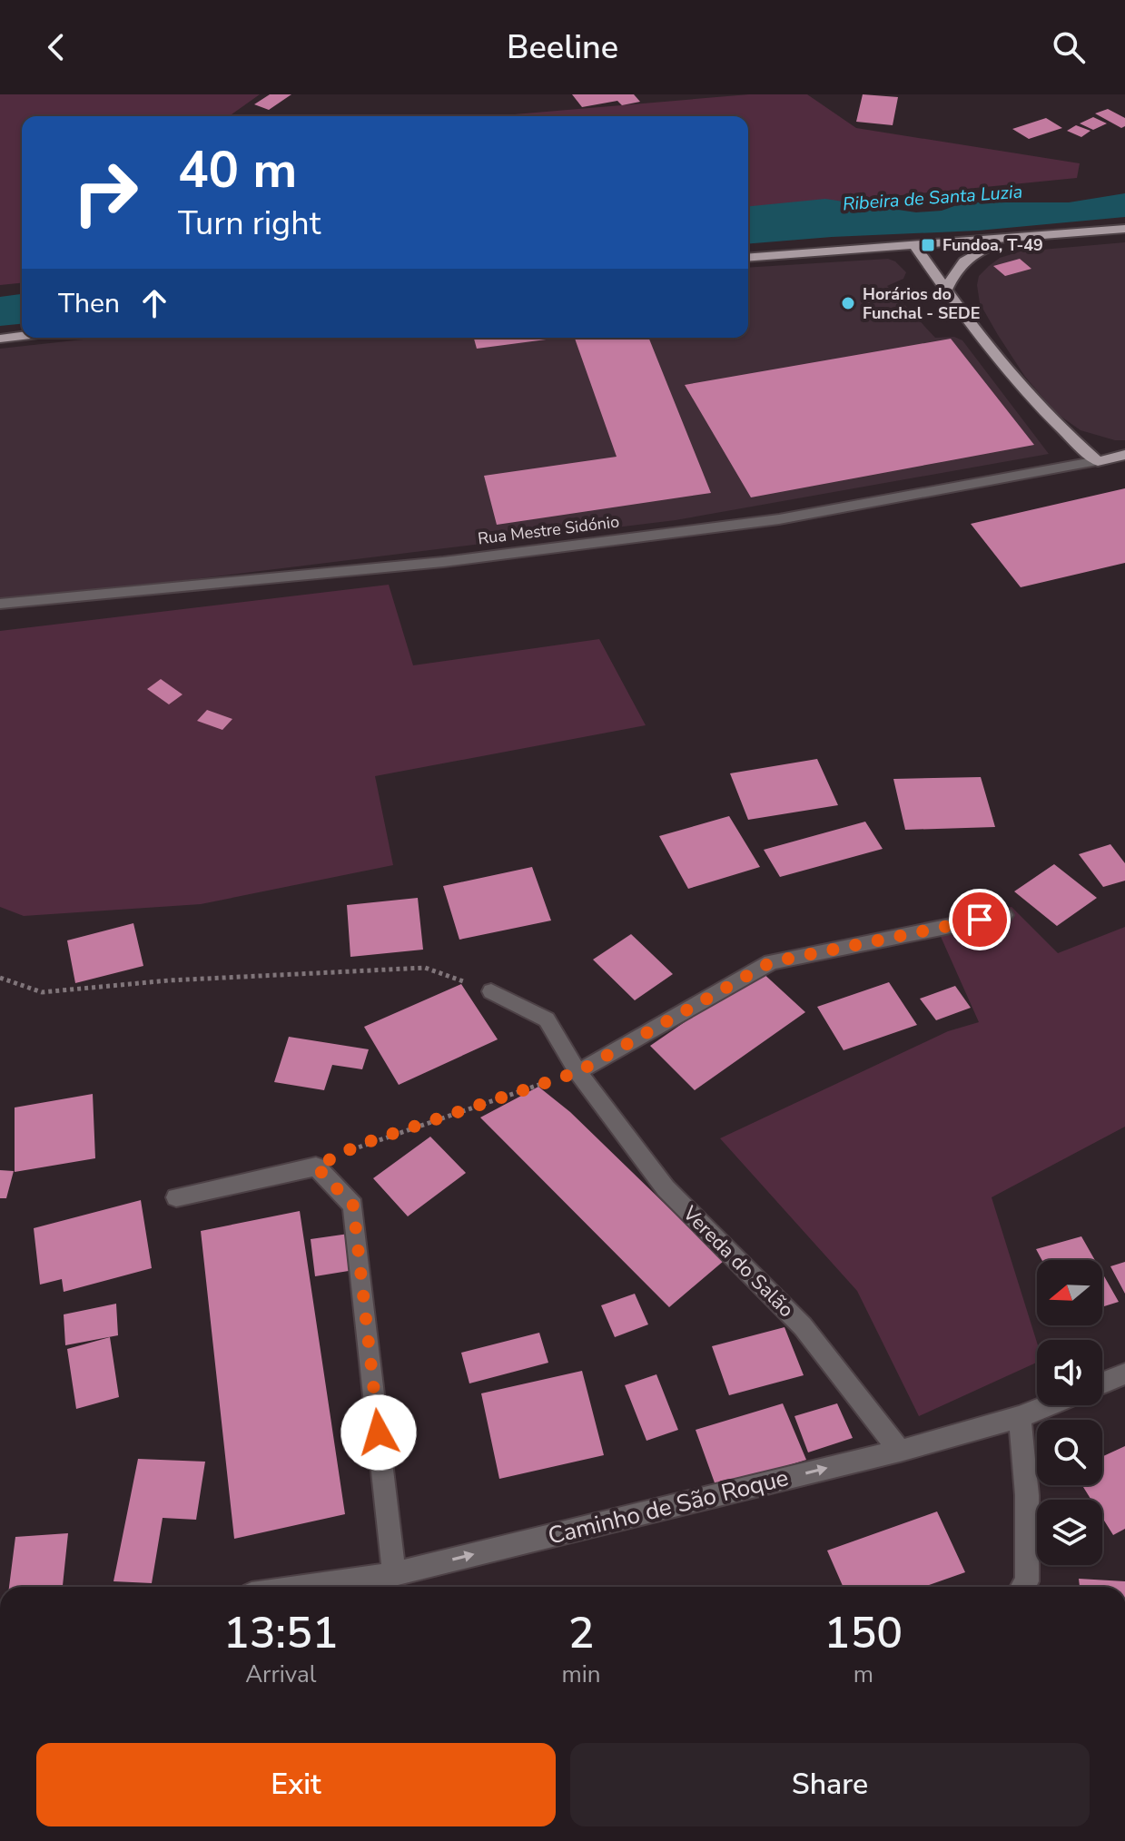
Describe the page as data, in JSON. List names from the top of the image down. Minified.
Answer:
{"streets":{"street":["Rua Mestre Sidónio","Vereda do Salão","Caminho de São Roque"]},"crossings":[["Vereda do Salão","Caminho de São Roque"]],"one_way":["Caminho de São Roque"],"water":["Ribeira de Santa Luzia"],"places":{"transit":["Fundoa, T-49"],"other":["Horários do Funchal - SEDE"]},"north":"left","page":{"header":"Beeline","turn":["40 m","Turn right"],"then":"Then","eta":["13:51","Arrival","2","min","150","m"],"buttons":["Exit","Share"]}}
